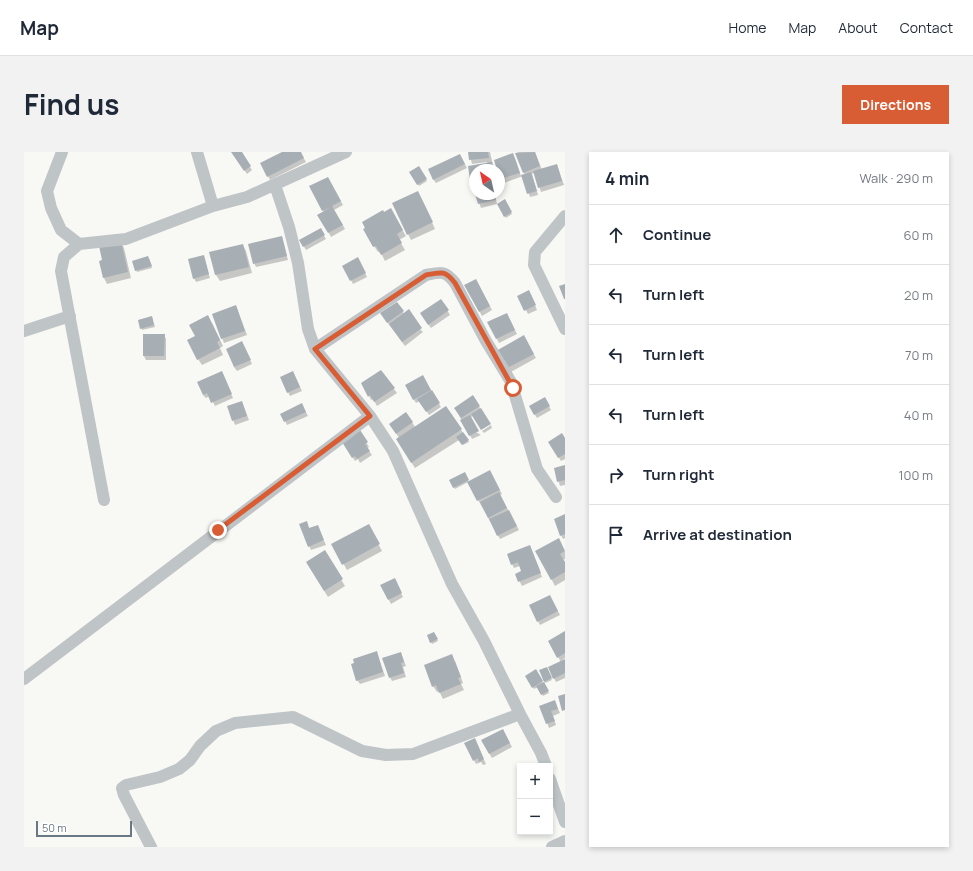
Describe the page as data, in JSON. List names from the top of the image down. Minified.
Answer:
{"scale_bar":"50 m","north":"top left","page":{"header":"Map","nav":["Home","Map","About","Contact"],"title":"Find us","buttons":"Directions","heading":["4 min","Walk · 290 m"],"list":[["Continue","60 m"],["Turn left","20 m"],["Turn left","70 m"],["Turn left","40 m"],["Turn right","100 m"],"Arrive at destination"],"map_buttons":["+","−"],"scale":"50 m"}}
